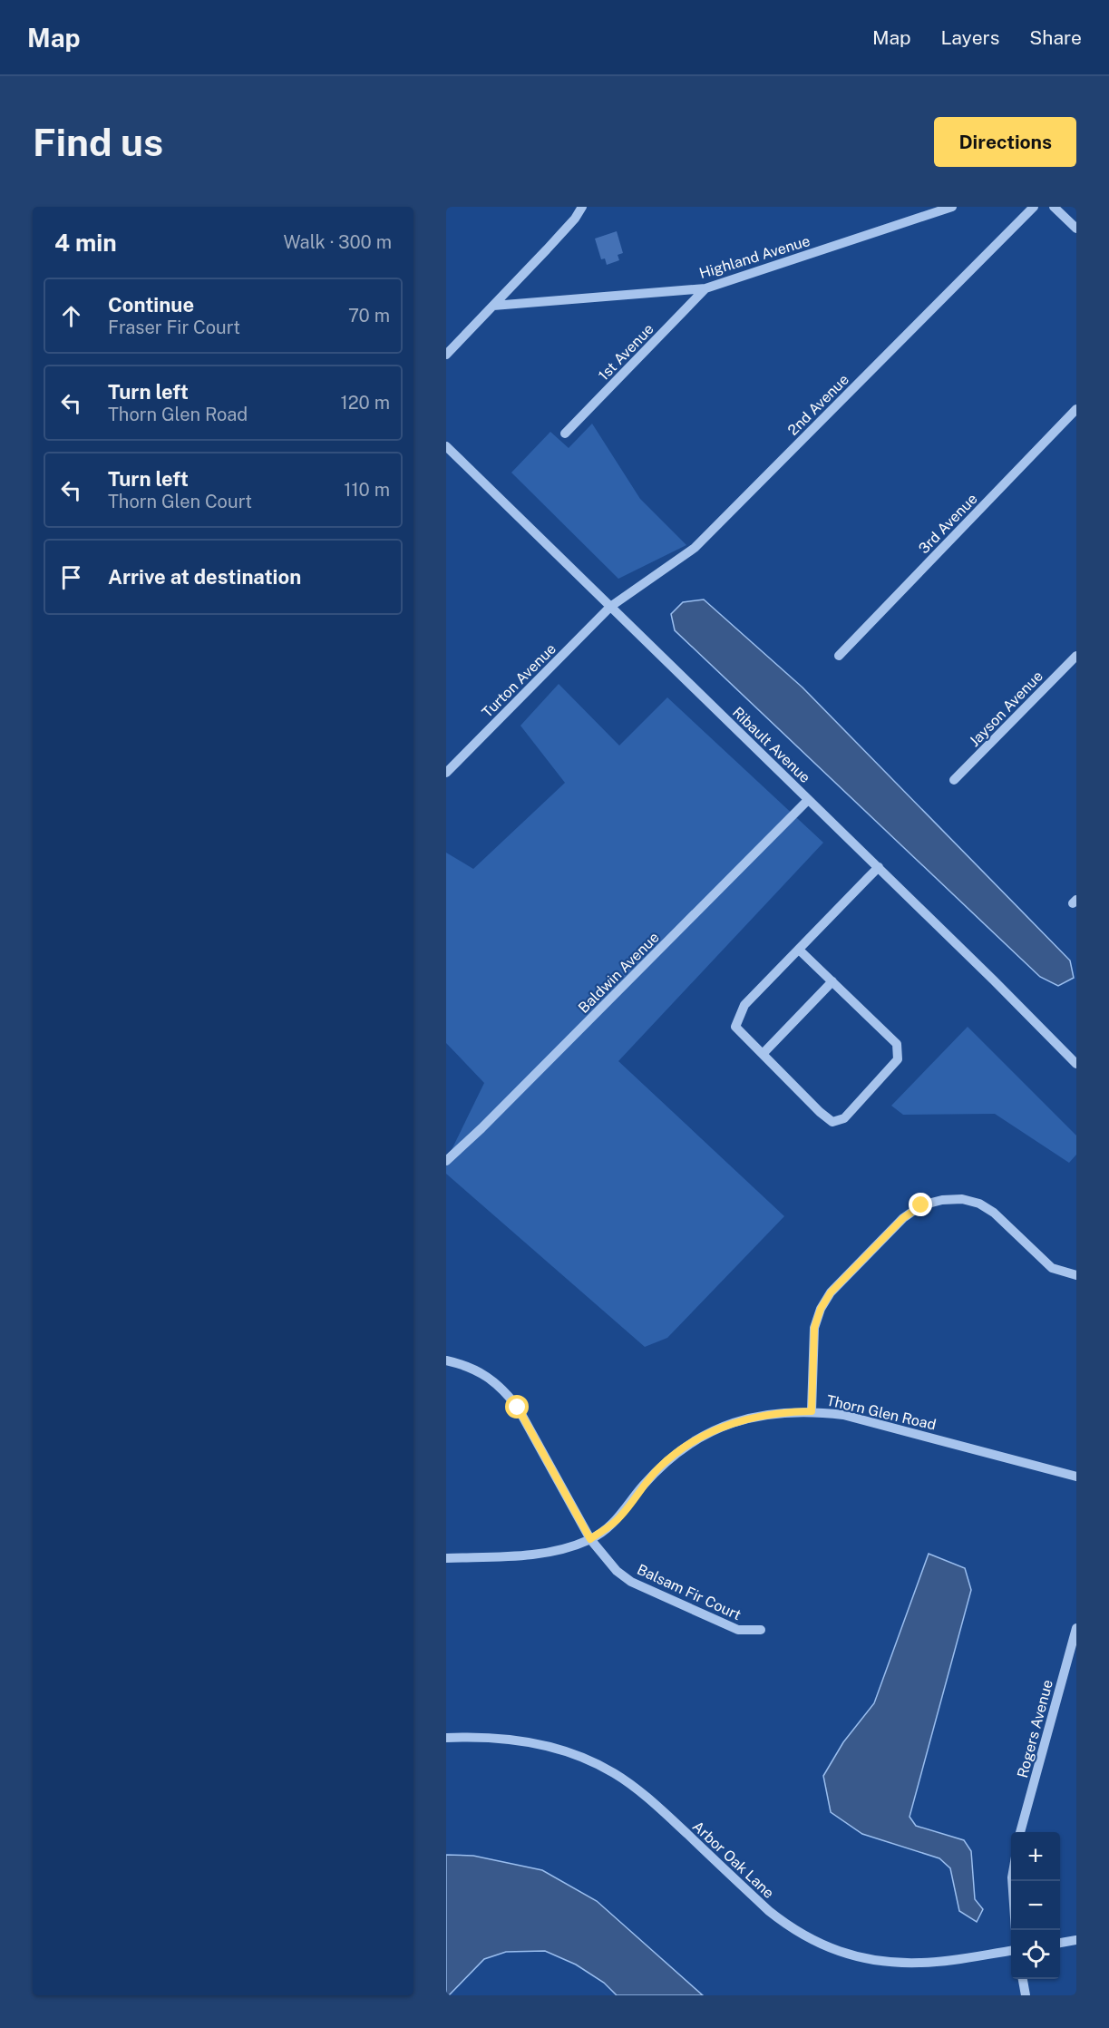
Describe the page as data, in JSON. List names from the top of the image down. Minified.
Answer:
{"streets":{"street":["Highland Avenue","1st Avenue","2nd Avenue","3rd Avenue","Turton Avenue","Jayson Avenue","Ribault Avenue","Baldwin Avenue","Thorn Glen Road","Balsam Fir Court","Rogers Avenue","Arbor Oak Lane"]},"crossings":[["Highland Avenue","1st Avenue"],["2nd Avenue","Turton Avenue"],["2nd Avenue","Ribault Avenue"],["Turton Avenue","Ribault Avenue"],["Ribault Avenue","Baldwin Avenue"],["Thorn Glen Road","Balsam Fir Court"]],"page":{"header":"Map","nav":["Map","Layers","Share"],"buttons":"Directions","title":"Find us","heading":["4 min","Walk · 300 m"],"list":[["Continue","Fraser Fir Court","70 m"],["Turn left","Thorn Glen Road","120 m"],["Turn left","Thorn Glen Court","110 m"],"Arrive at destination"],"map_buttons":["+","−"]}}
